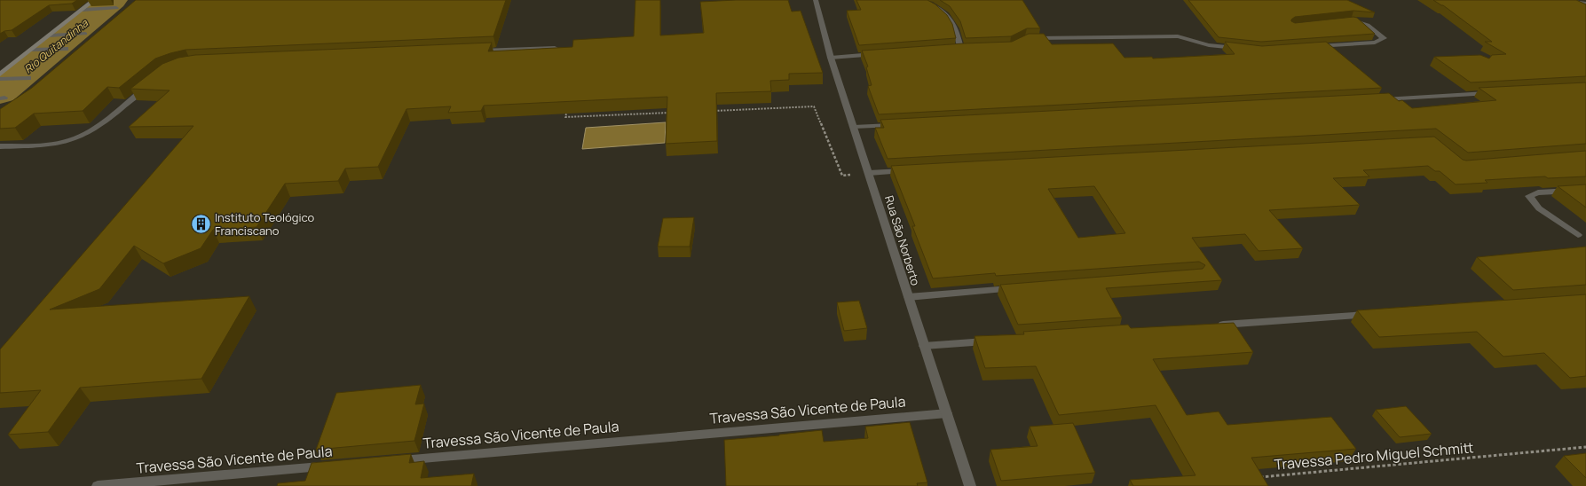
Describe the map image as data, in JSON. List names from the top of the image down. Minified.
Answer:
{"streets":{"street":["Rua São Norberto","Travessa São Vicente de Paula"],"path":["Travessa Pedro Miguel Schmitt"]},"crossings":[["Rua São Norberto","Travessa São Vicente de Paula"]],"water":["Rio Quitandinha"],"places":{"building":["Instituto Teológico Franciscano"]}}
